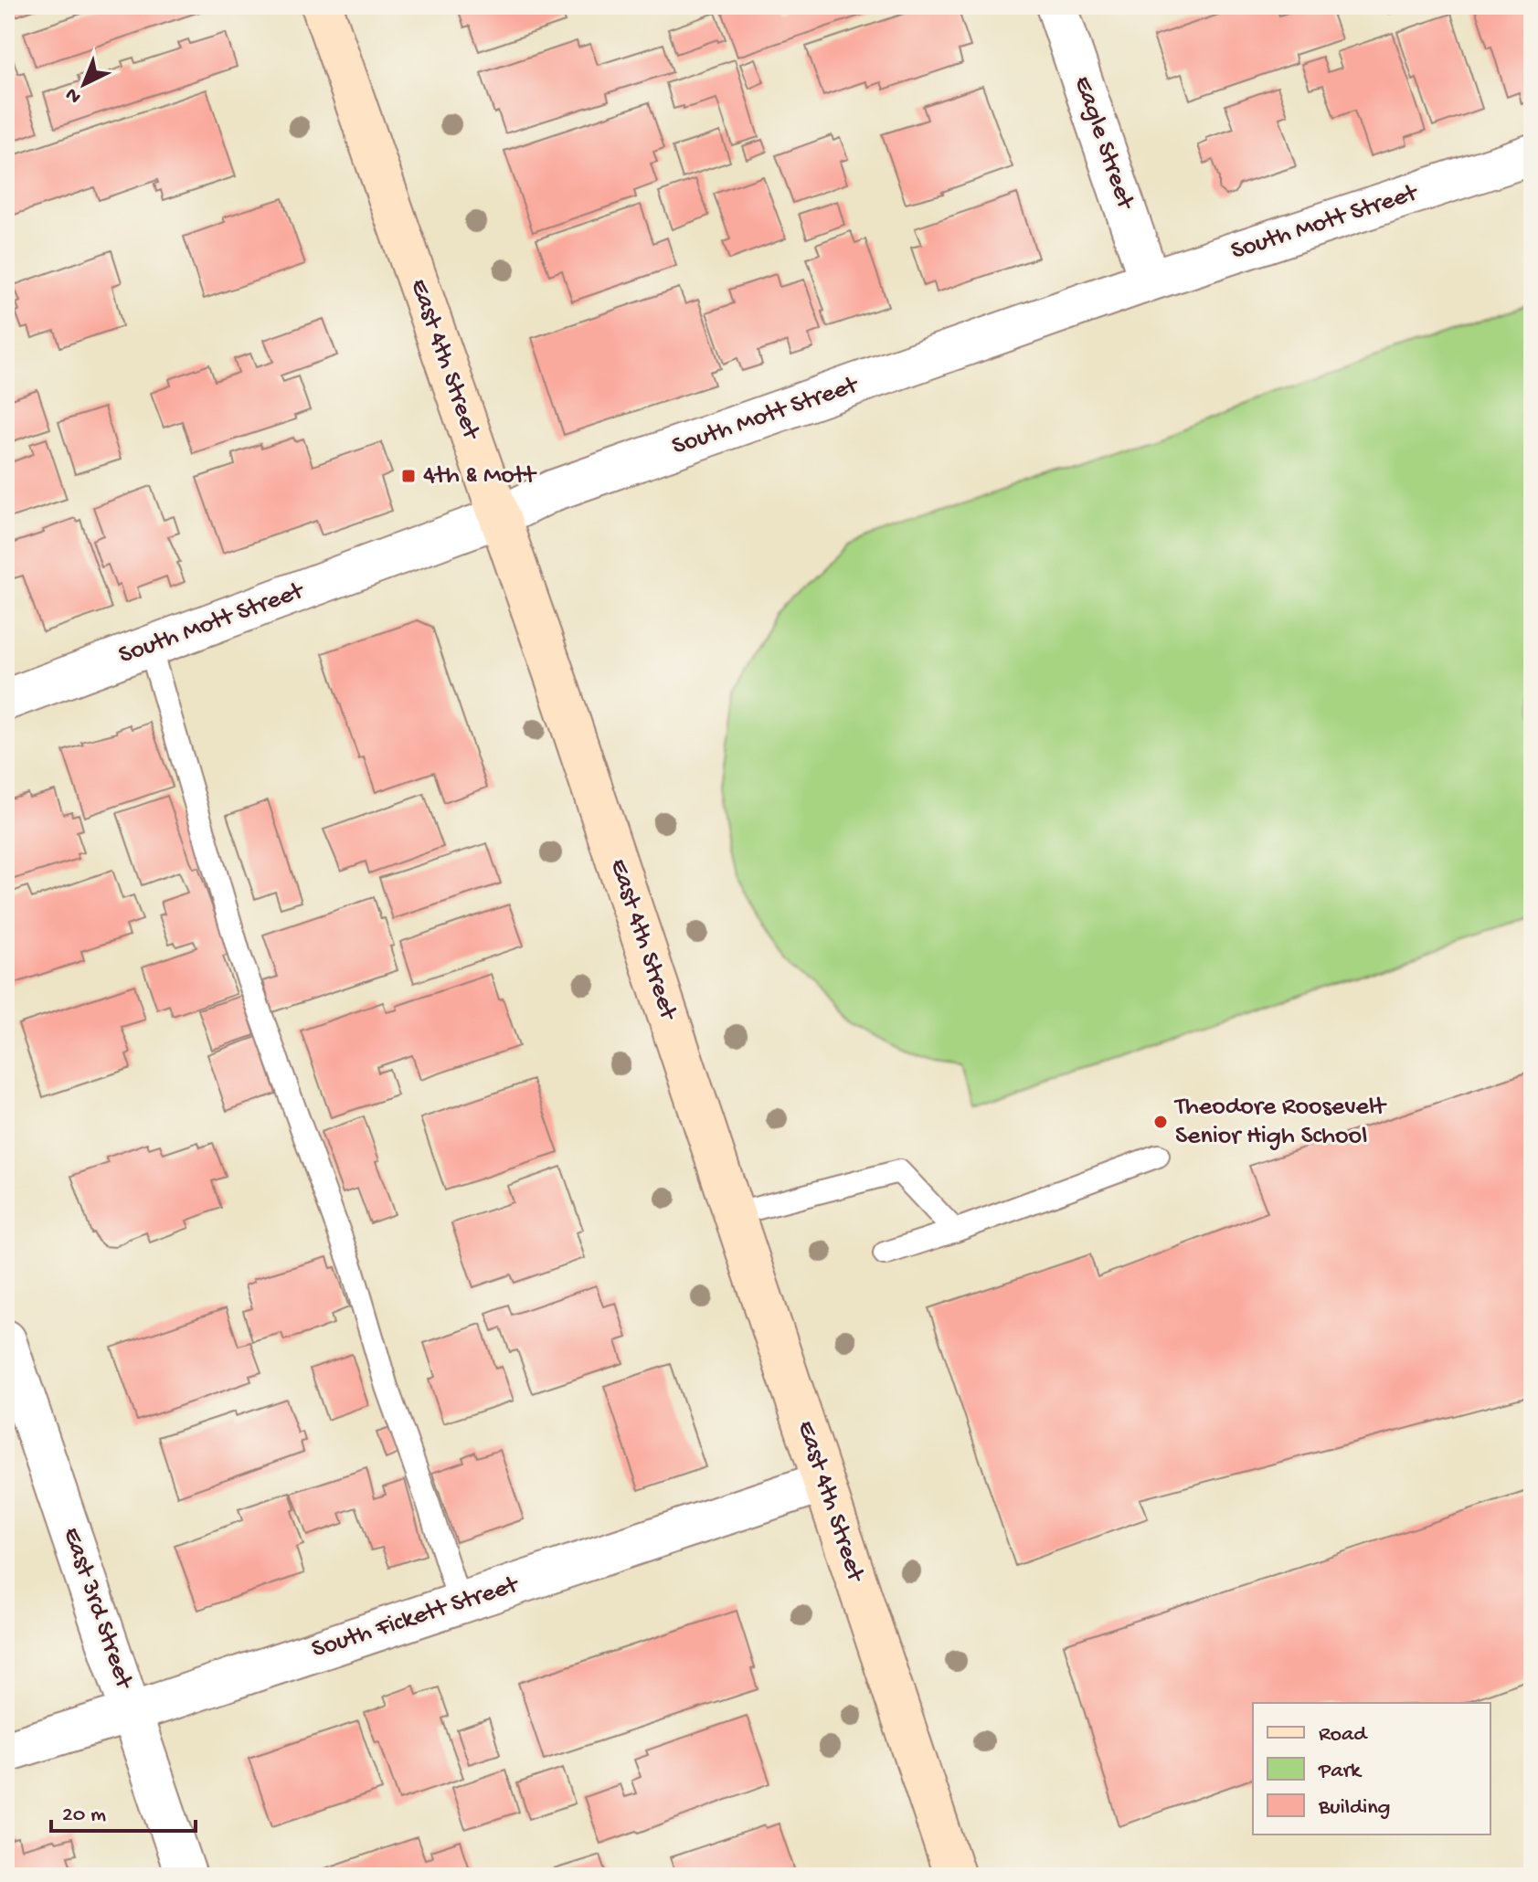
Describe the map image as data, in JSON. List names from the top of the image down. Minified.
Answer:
{"streets":{"main road":["East 4th Street"],"street":["Eagle Street","South Mott Street","East 3rd Street","South Fickett Street"]},"crossings":[["Eagle Street","South Mott Street"],["South Mott Street","East 4th Street"],["East 4th Street","South Fickett Street"],["East 3rd Street","South Fickett Street"]],"places":{"transit":["4th & Mott"],"other":["Theodore Roosevelt Senior High School"]},"legend":["Road","Park","Building"],"scale_bar":"20 m","north":"bottom left"}
